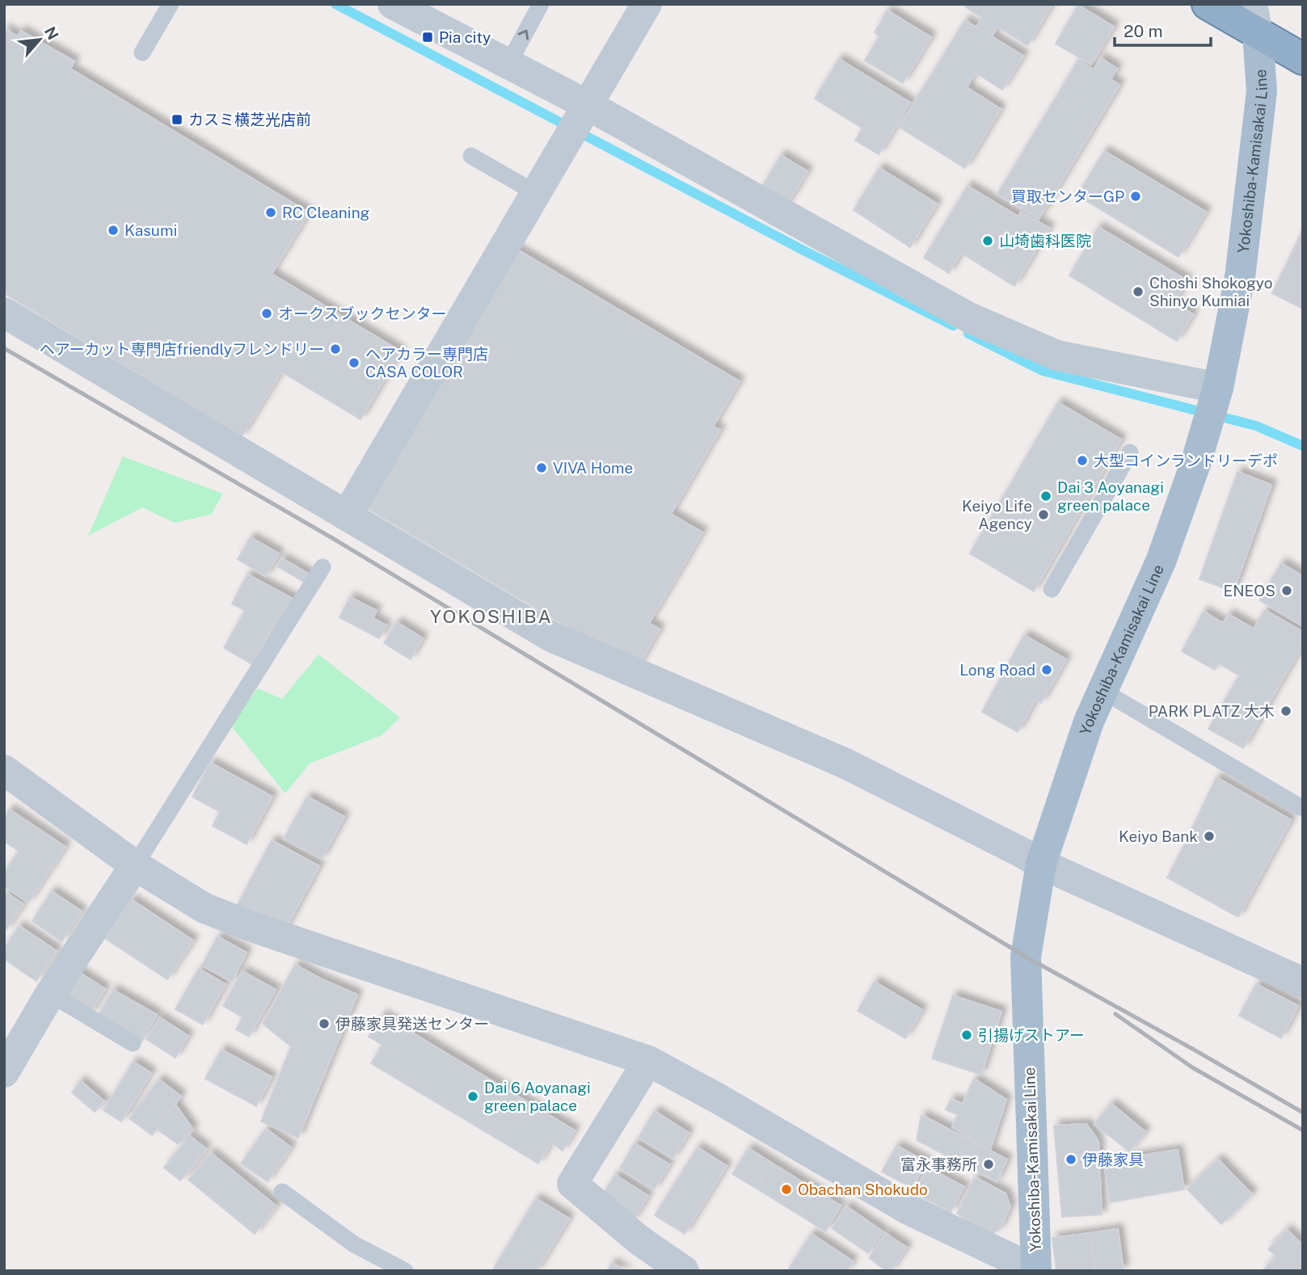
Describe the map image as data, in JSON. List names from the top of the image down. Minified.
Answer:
{"streets":{"main road":["Yokoshiba-Kamisakai Line"]},"districts":["YOKOSHIBA"],"places":{"transit":["Pia city","カスミ横芝光店前"],"other":["買取センターGP","RC Cleaning","Kasumi","山埼歯科医院","Choshi Shokogyo Shinyo Kumiai","オークスブックセンター","ヘアーカット専門店friendlyフレンドリー","ヘアカラー専門店 CASA COLOR","大型コインランドリーデポ","VIVA Home","Dai 3 Aoyanagi green palace","Keiyo Life Agency","ENEOS","Long Road","PARK PLATZ 大木","Keiyo Bank","伊藤家具発送センター","引揚げストアー","Dai 6 Aoyanagi green palace","伊藤家具","富永事務所","Obachan Shokudo"]},"scale_bar":"20 m","north":"top right"}
